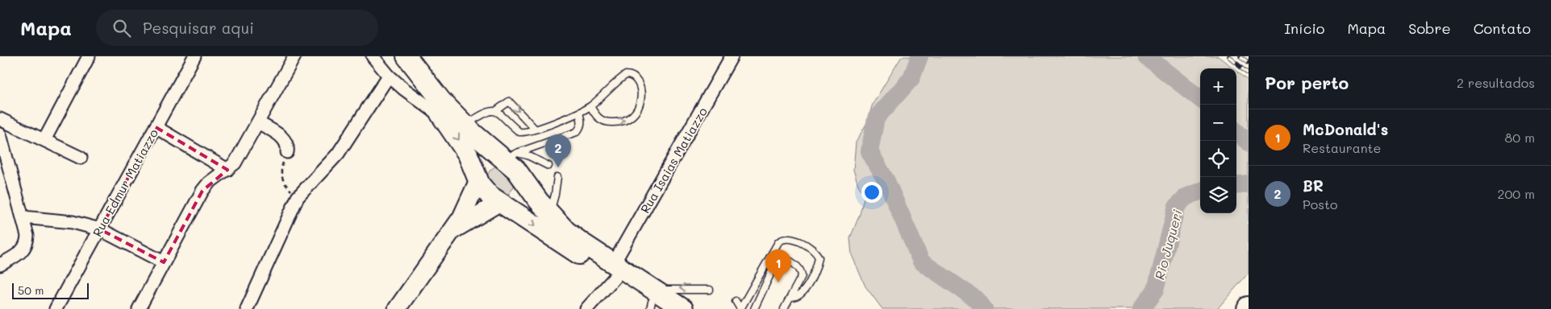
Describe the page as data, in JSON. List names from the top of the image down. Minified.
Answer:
{"streets":{"street":["Rua Isaias Matiazzo","Rua Edmur Matiazzo"]},"water":["Rio Juqueri"],"scale_bar":"50 m","page":{"header":"Mapa","search":"Pesquisar aqui","nav":["Início","Mapa","Sobre","Contato"],"heading":["Por perto","2 resultados"],"map_buttons":["+","−"],"list":[{"mark":"1","name":"McDonald's","note":"Restaurante","value":"80 m"},{"mark":"2","name":"BR","note":"Posto","value":"200 m"}],"pins":["2","1"],"scale":"50 m"}}
